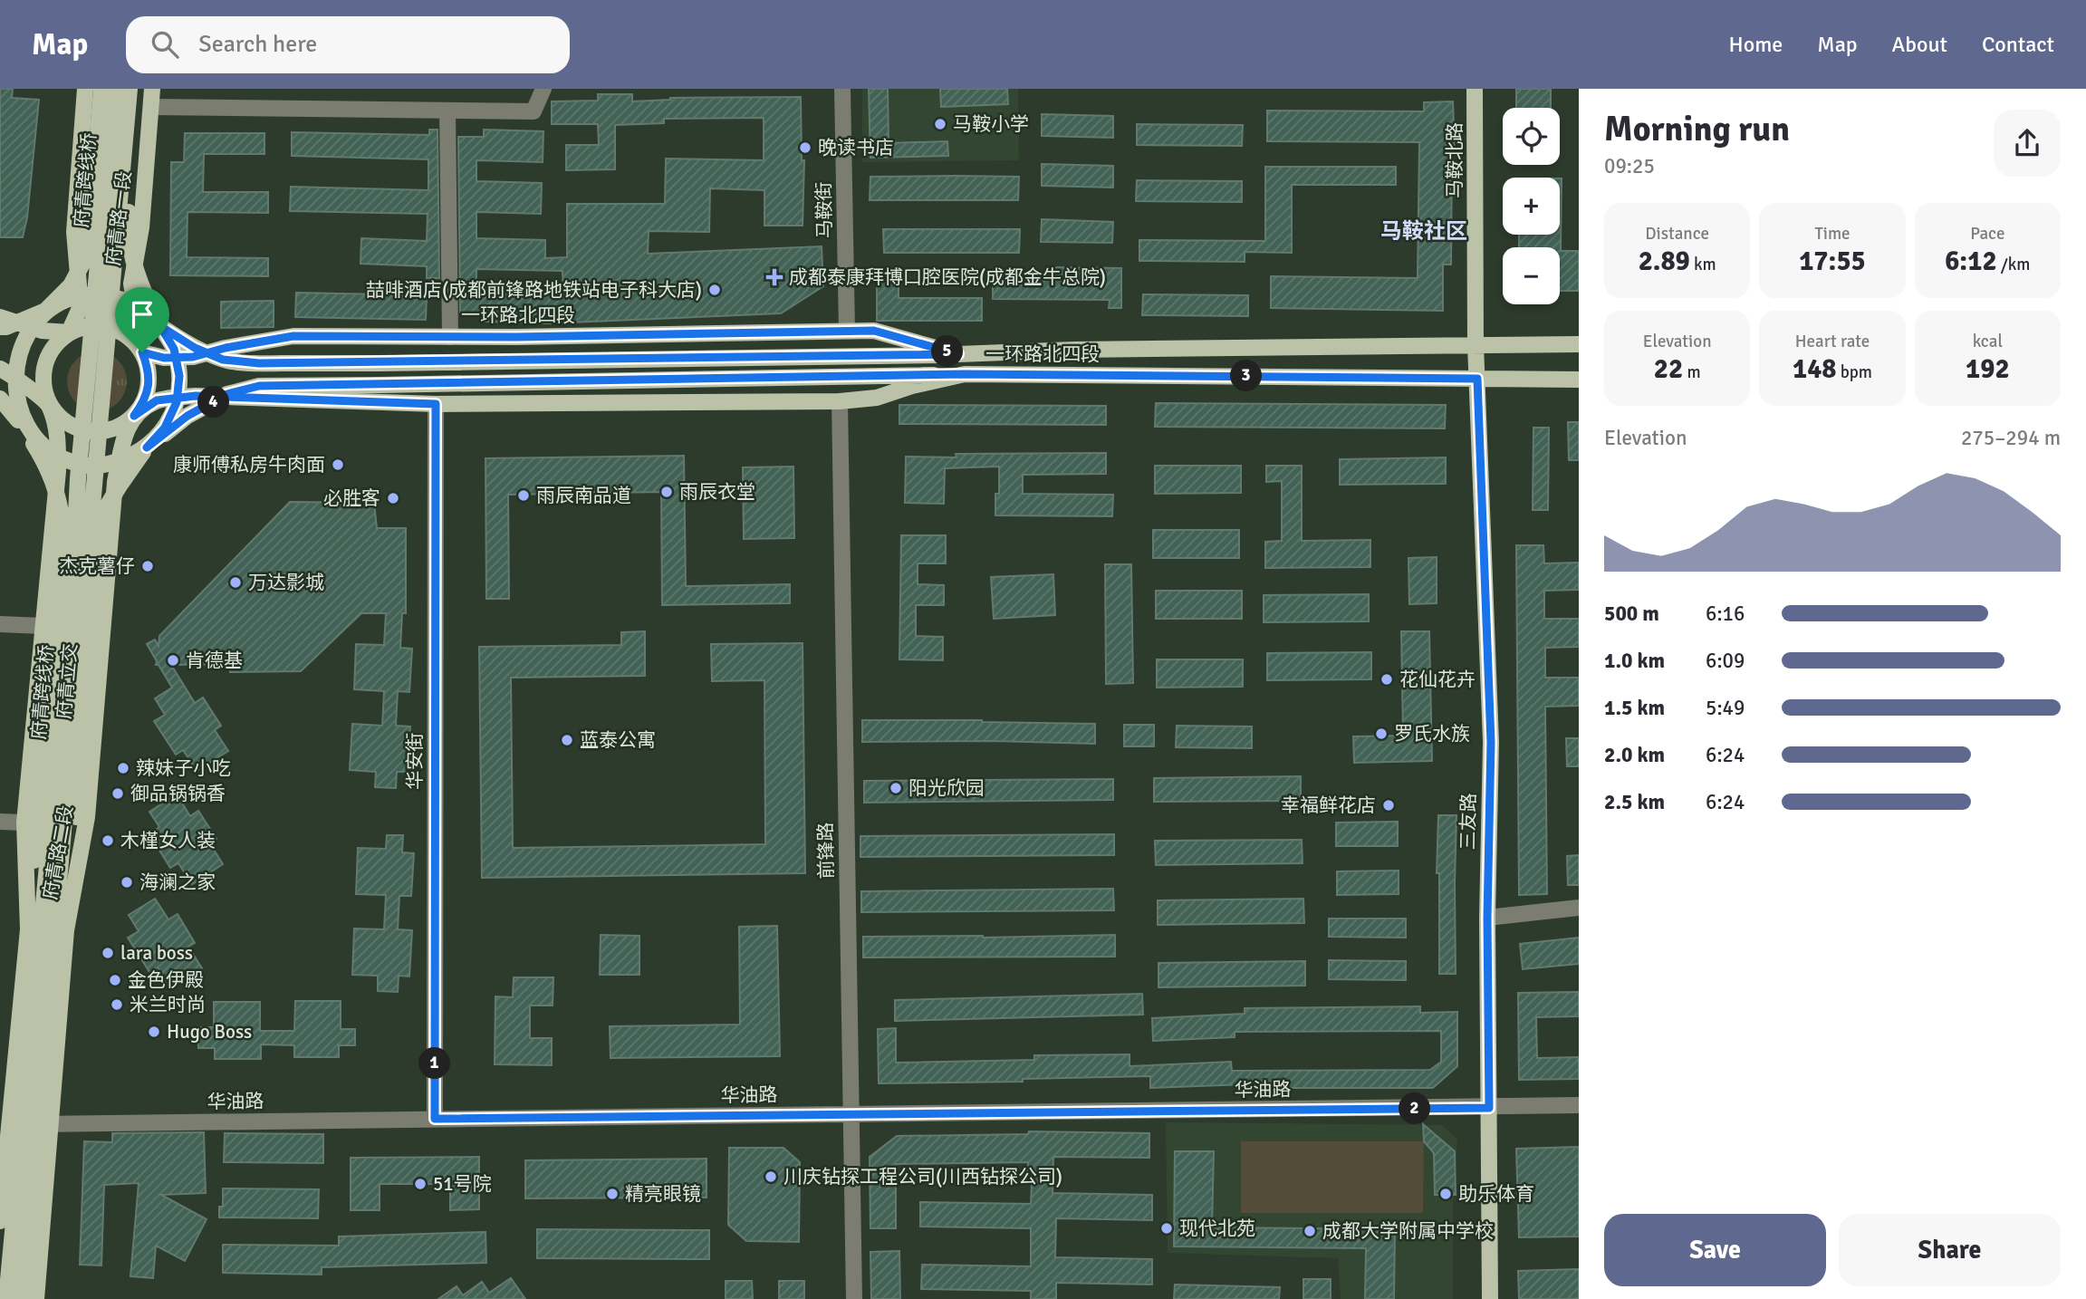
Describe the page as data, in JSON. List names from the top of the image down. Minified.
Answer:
{"streets":{"main road":["马鞍北路","府青跨线桥","府青路一段","一环路北四段","府青立交","三友路","府青路二段"],"street":["马鞍街","华安街","前锋路","华油路"]},"crossings":[["马鞍北路","一环路北四段"],["马鞍北路","三友路"],["马鞍街","一环路北四段"],["府青路一段","一环路北四段"],["府青路一段","府青路二段"],["一环路北四段","府青立交"],["一环路北四段","华安街"],["一环路北四段","三友路"],["一环路北四段","前锋路"],["一环路北四段","府青路二段"],["府青立交","府青路二段"],["华安街","华油路"],["三友路","华油路"],["前锋路","华油路"],["府青路二段","华油路"]],"districts":["马鞍社区"],"places":{"other":["马鞍小学","晚读书店","喆啡酒店(成都前锋路地铁站电子科大店)","康师傅私房牛肉面","雨辰衣堂","雨辰南品道","必胜客","杰克薯仔","万达影城","肯德基","花仙花卉","罗氏水族","蓝泰公寓","辣妹子小吃","阳光欣园","御品锅锅香","幸福鲜花店","木槿女人装","海澜之家","lara boss","金色伊殿","米兰时尚","Hugo Boss","川庆钻探工程公司(川西钻探公司)","51号院","精亮眼镜","助乐体育","现代北苑","成都大学附属中学校"],"health":["成都泰康拜博口腔医院(成都金牛总院)"]},"page":{"header":"Map","search":"Search here","nav":["Home","Map","About","Contact"],"heading":["Morning run","09:25"],"map_buttons":["+","−"],"stats":[["Distance","2.89 km"],["Time","17:55"],["Pace","6:12 /km"],["Elevation","22 m"],["Heart rate","148 bpm"],["kcal","192"]],"pins":["5","3","4","1","2"],"chart":["Elevation","275–294 m"],"list":[{"name":"500 m","note":"6:16"},{"name":"1.0 km","note":"6:09"},{"name":"1.5 km","note":"5:49"},{"name":"2.0 km","note":"6:24"},{"name":"2.5 km","note":"6:24"}],"buttons":["Save","Share"]}}
